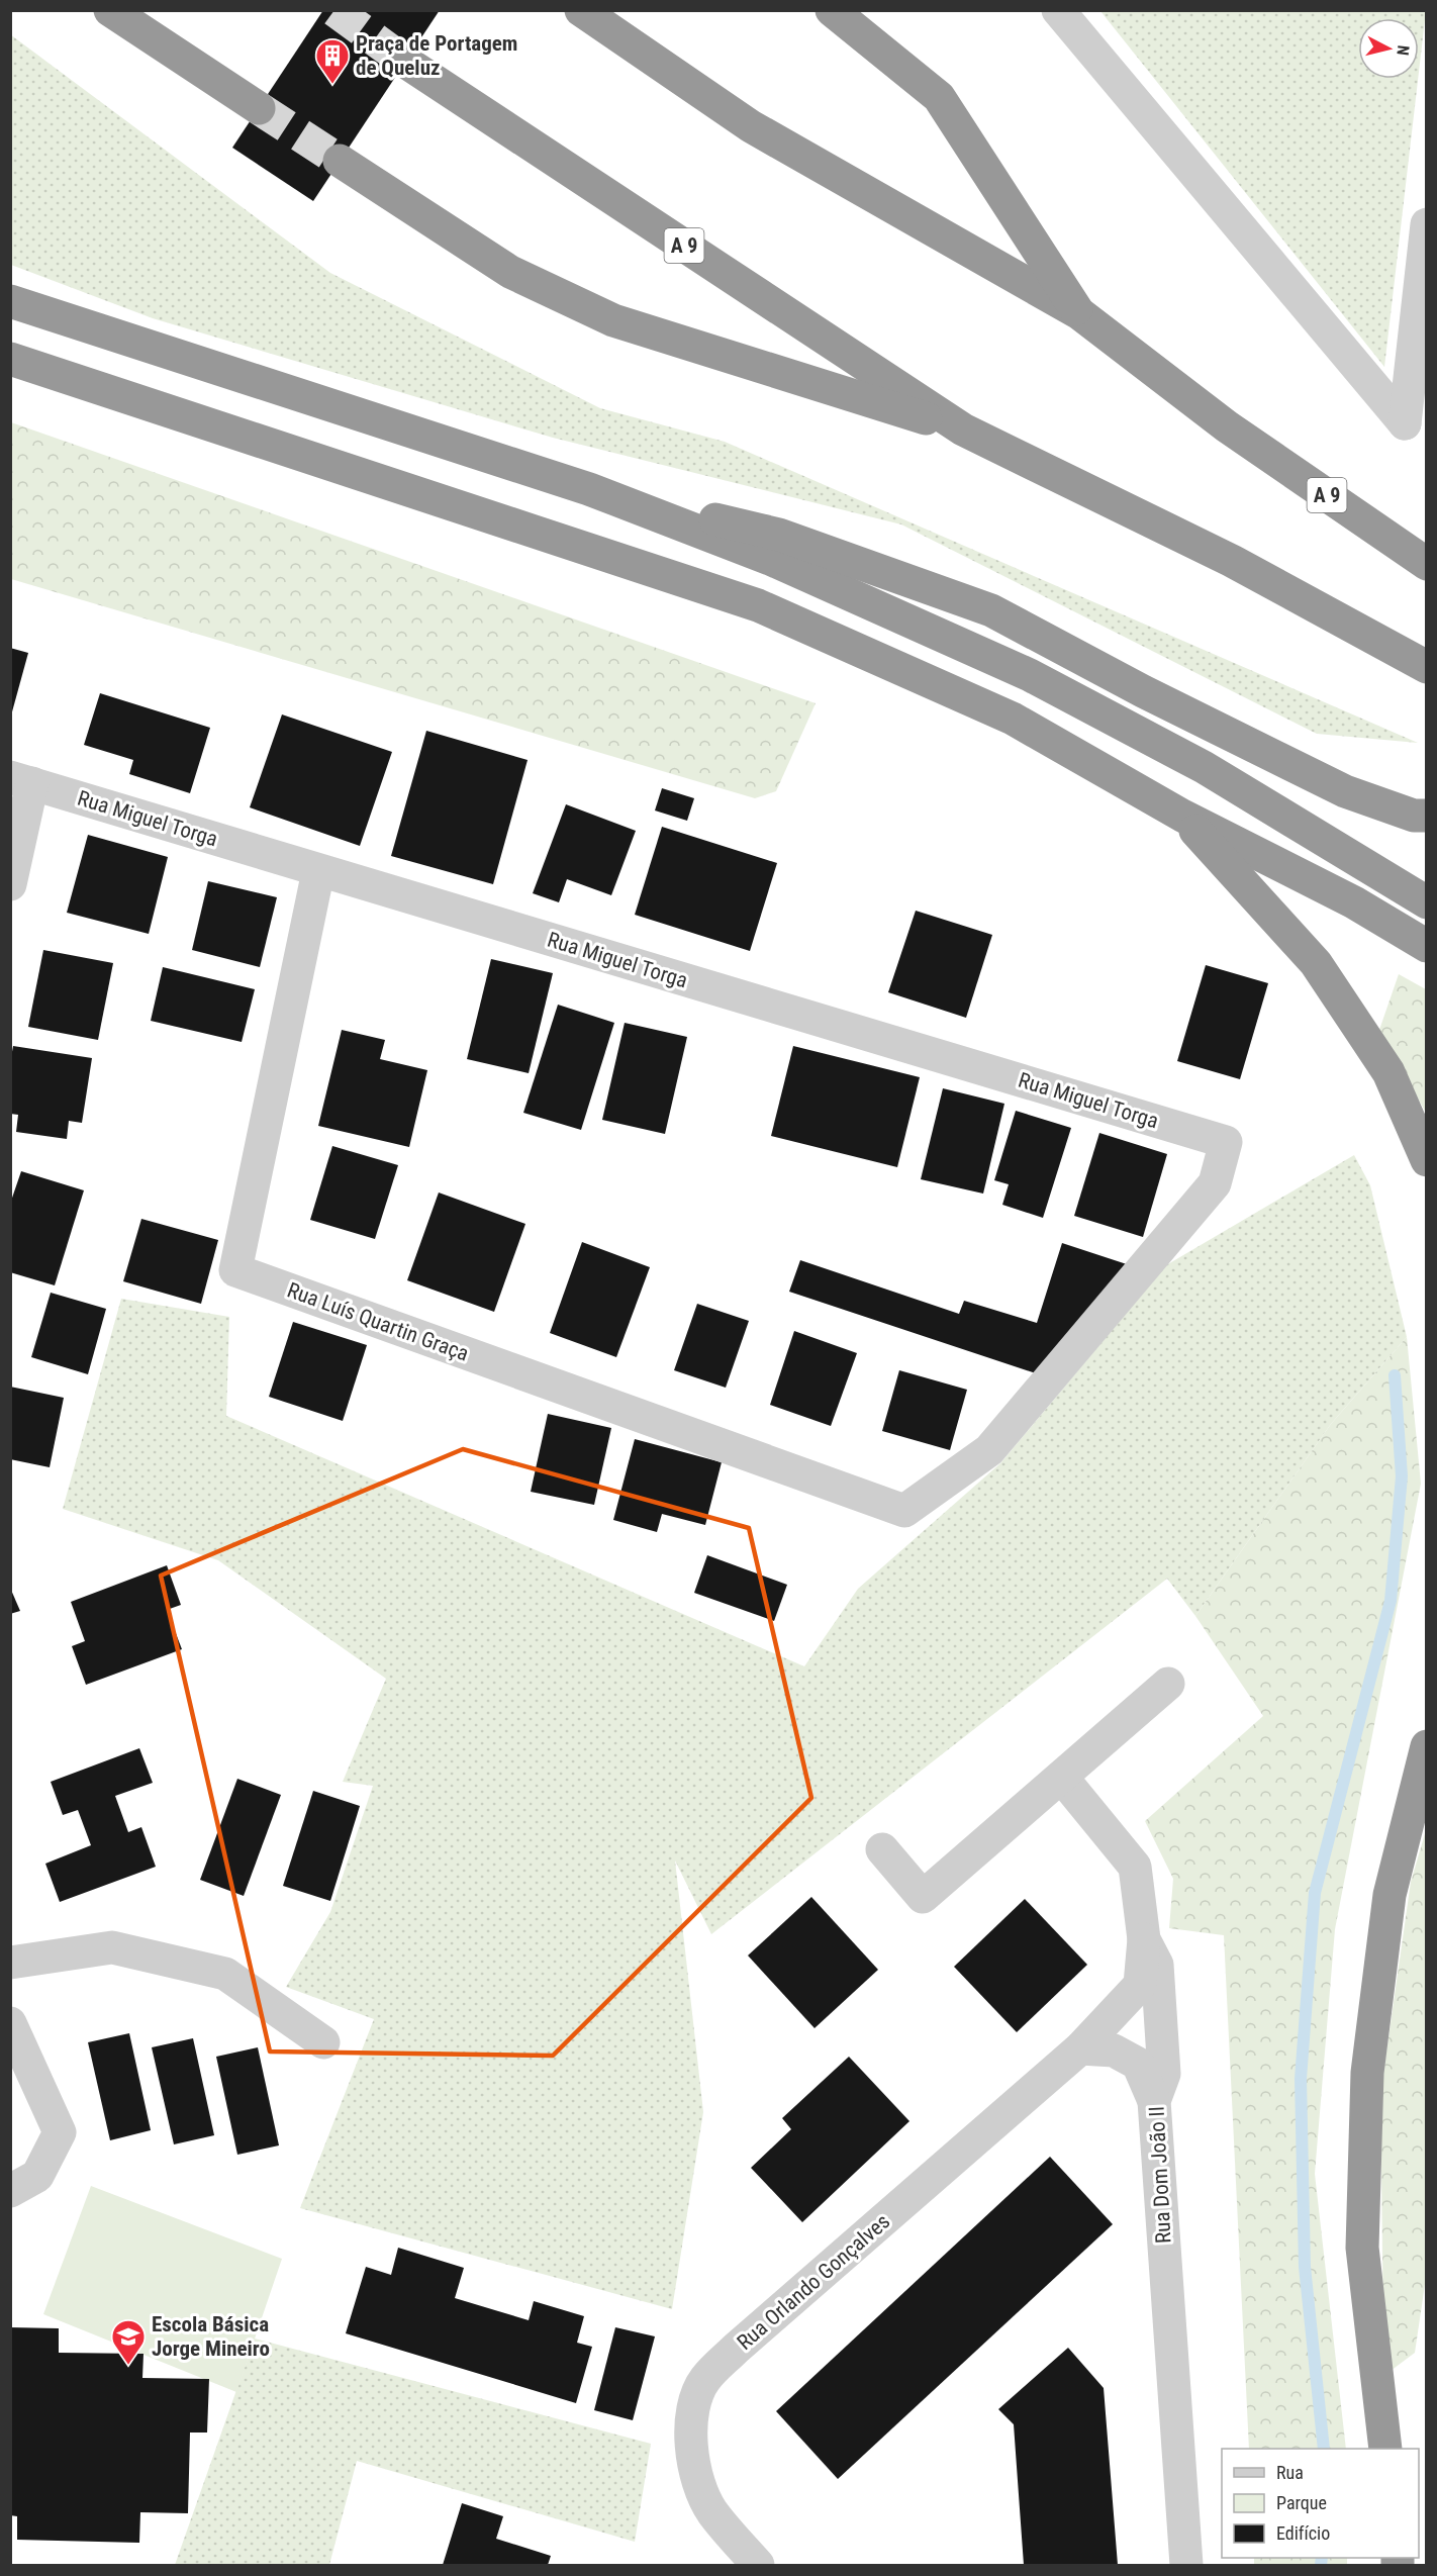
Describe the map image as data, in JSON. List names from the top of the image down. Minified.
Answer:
{"streets":{"highway":["A 9"],"street":["Rua Miguel Torga","Rua Luís Quartin Graça","Rua Dom João II","Rua Orlando Gonçalves"]},"crossings":[["Rua Miguel Torga","Rua Luís Quartin Graça"],["Rua Dom João II","Rua Orlando Gonçalves"]],"places":{"building":["Praça de Portagem de Queluz"],"school or university":["Escola Básica Jorge Mineiro"]},"legend":["Rua","Parque","Edifício"],"north":"right"}
